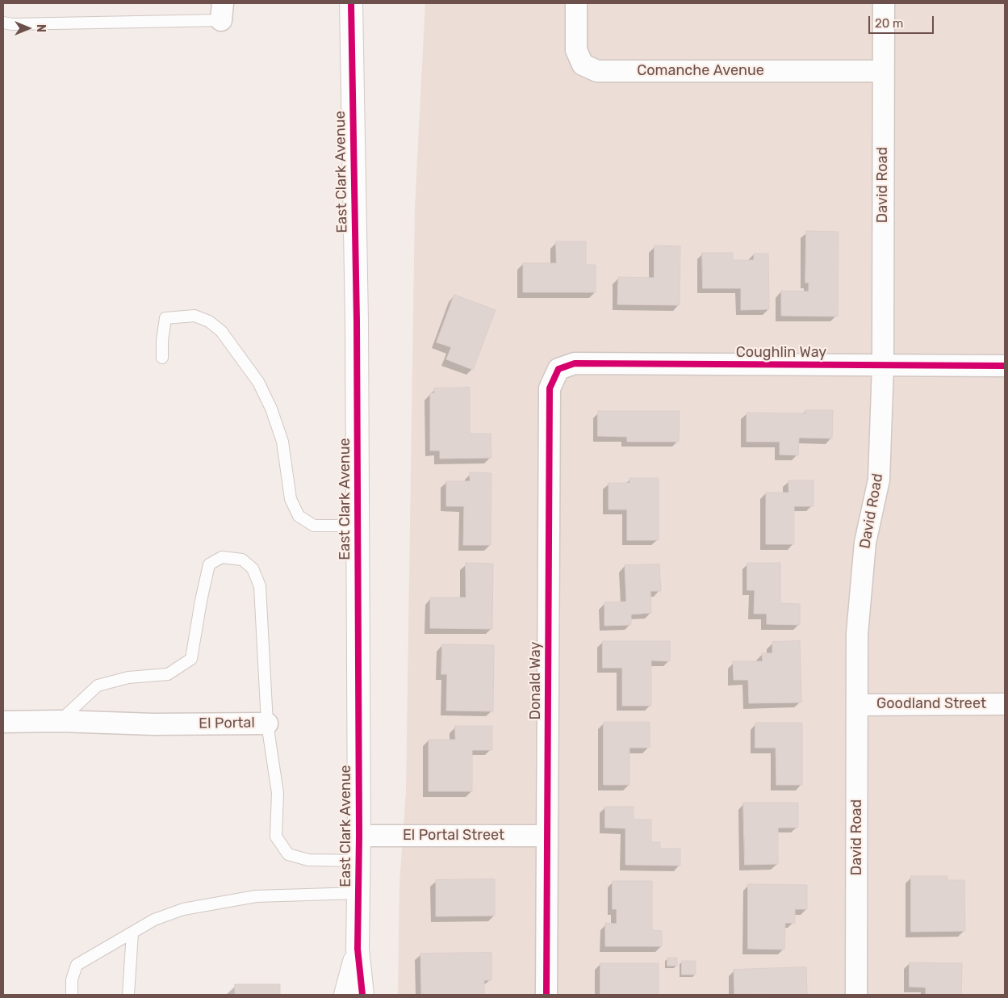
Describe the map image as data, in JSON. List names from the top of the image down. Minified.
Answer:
{"streets":{"main road":["East Clark Avenue"],"street":["Comanche Avenue","David Road","Coughlin Way","Donald Way","Goodland Street","El Portal","El Portal Street"]},"crossings":[["Comanche Avenue","David Road"],["East Clark Avenue","El Portal"],["East Clark Avenue","El Portal Street"],["David Road","Coughlin Way"],["David Road","Goodland Street"],["Coughlin Way","Donald Way"],["Donald Way","El Portal Street"]],"scale_bar":"20 m","north":"right"}
